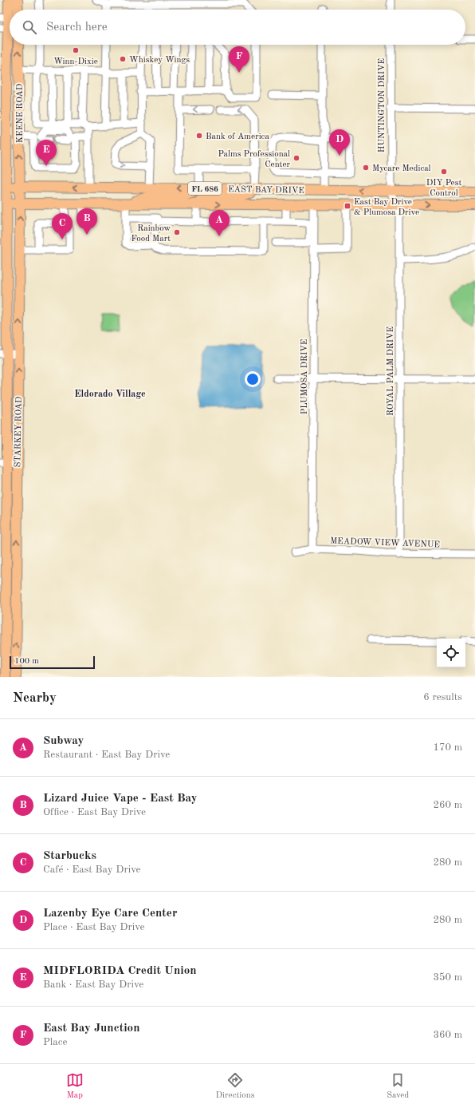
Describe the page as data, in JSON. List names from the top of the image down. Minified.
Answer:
{"streets":{"main road":["KEENE ROAD","FL 686","EAST BAY DRIVE","STARKEY ROAD"],"street":["HUNTINGTON DRIVE","ROYAL PALM DRIVE","PLUMOSA DRIVE","MEADOW VIEW AVENUE"]},"crossings":[["HUNTINGTON DRIVE","EAST BAY DRIVE"],["HUNTINGTON DRIVE","ROYAL PALM DRIVE"],["KEENE ROAD","EAST BAY DRIVE"],["KEENE ROAD","STARKEY ROAD"],["EAST BAY DRIVE","ROYAL PALM DRIVE"],["EAST BAY DRIVE","PLUMOSA DRIVE"],["EAST BAY DRIVE","STARKEY ROAD"],["ROYAL PALM DRIVE","MEADOW VIEW AVENUE"],["PLUMOSA DRIVE","MEADOW VIEW AVENUE"]],"one_way":["KEENE ROAD"],"districts":["Eldorado Village"],"places":{"other":["Winn-Dixie","Whiskey Wings","Bank of America","Palms Professional Center","Mycare Medical","DIY Pest Control","Rainbow Food Mart"],"transit":["East Bay Drive & Plumosa Drive"]},"scale_bar":"100 m","page":{"search":"Search here","pins":["F","D","E","B","A","C"],"scale":"100 m","heading":["Nearby","6 results"],"list":[{"mark":"A","name":"Subway","note":"Restaurant · East Bay Drive","value":"170 m"},{"mark":"B","name":"Lizard Juice Vape - East Bay","note":"Office · East Bay Drive","value":"260 m"},{"mark":"C","name":"Starbucks","note":"Café · East Bay Drive","value":"280 m"},{"mark":"D","name":"Lazenby Eye Care Center","note":"Place · East Bay Drive","value":"280 m"},{"mark":"E","name":"MIDFLORIDA Credit Union","note":"Bank · East Bay Drive","value":"350 m"},{"mark":"F","name":"East Bay Junction","note":"Place","value":"360 m"}],"nav":["Map","Directions","Saved"]}}
